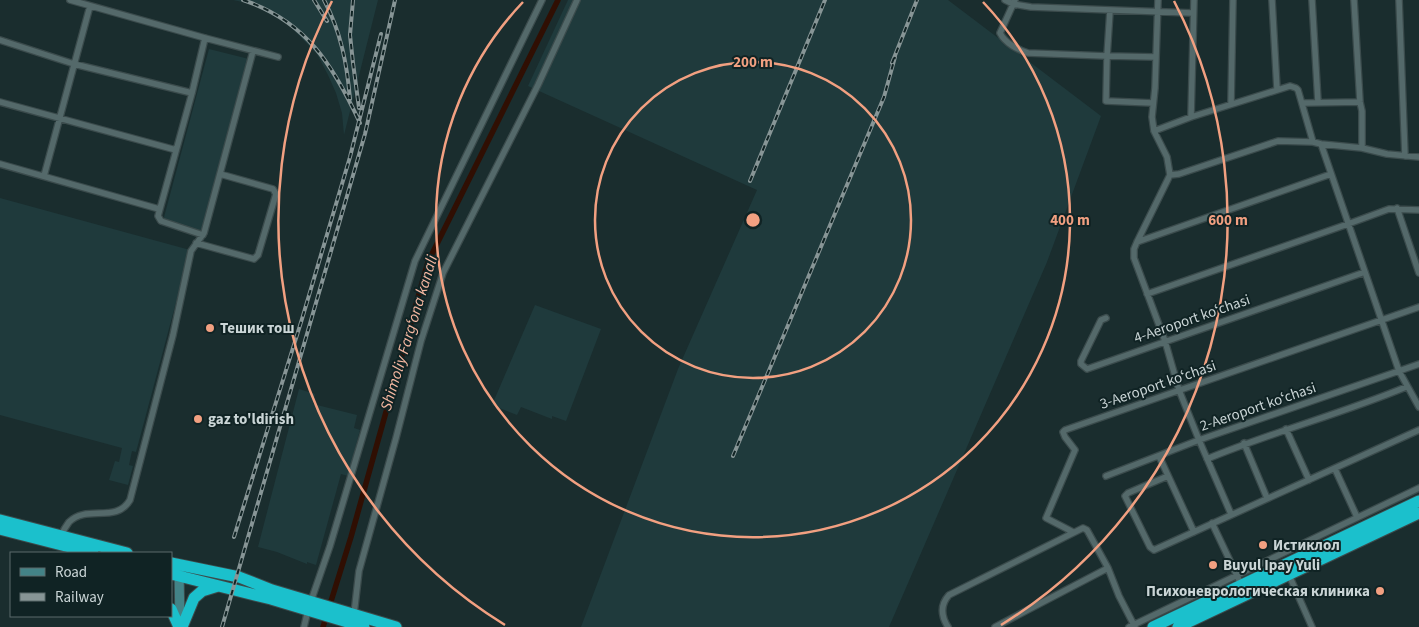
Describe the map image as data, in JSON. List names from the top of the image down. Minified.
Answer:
{"streets":{"street":["4-Aeroport koʻchasi","3-Aeroport koʻchasi","2-Aeroport koʻchasi"]},"water":["Shimoliy Fargʻona kanali"],"places":["Тешик тош","gaz to'ldirish","Истиклол","Buyul Ipay Yuli","Психоневрологическая клиника"],"legend":["Road","Railway"],"rings":["200 m","400 m","600 m"]}
